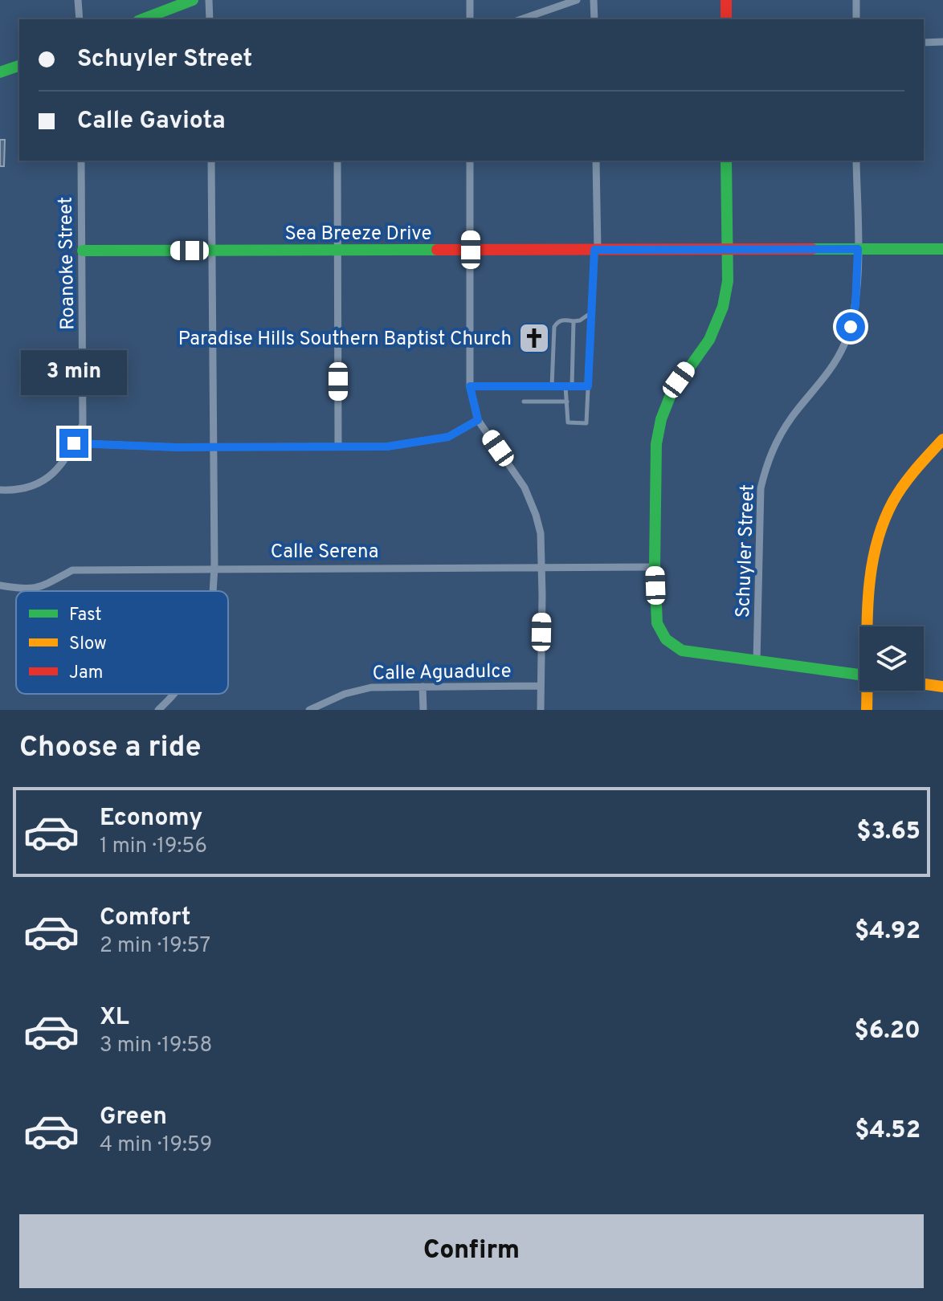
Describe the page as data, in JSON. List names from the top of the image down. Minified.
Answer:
{"streets":{"street":["Sea Breeze Drive","Roanoke Street","Calle Serena","Schuyler Street","Calle Aguadulce"]},"crossings":[["Sea Breeze Drive","Roanoke Street"],["Sea Breeze Drive","Schuyler Street"]],"places":{"church":["Paradise Hills Southern Baptist Church"]},"legend":["Fast","Slow","Jam"],"page":{"banner":["Schuyler Street","Calle Gaviota"],"bubble":"3 min","heading":"Choose a ride","list":[{"name":"Economy","note":"1 min · 19:56","value":"$3.65"},{"name":"Comfort","note":"2 min · 19:57","value":"$4.92"},{"name":"XL","note":"3 min · 19:58","value":"$6.20"},{"name":"Green","note":"4 min · 19:59","value":"$4.52"}],"buttons":"Confirm"}}
